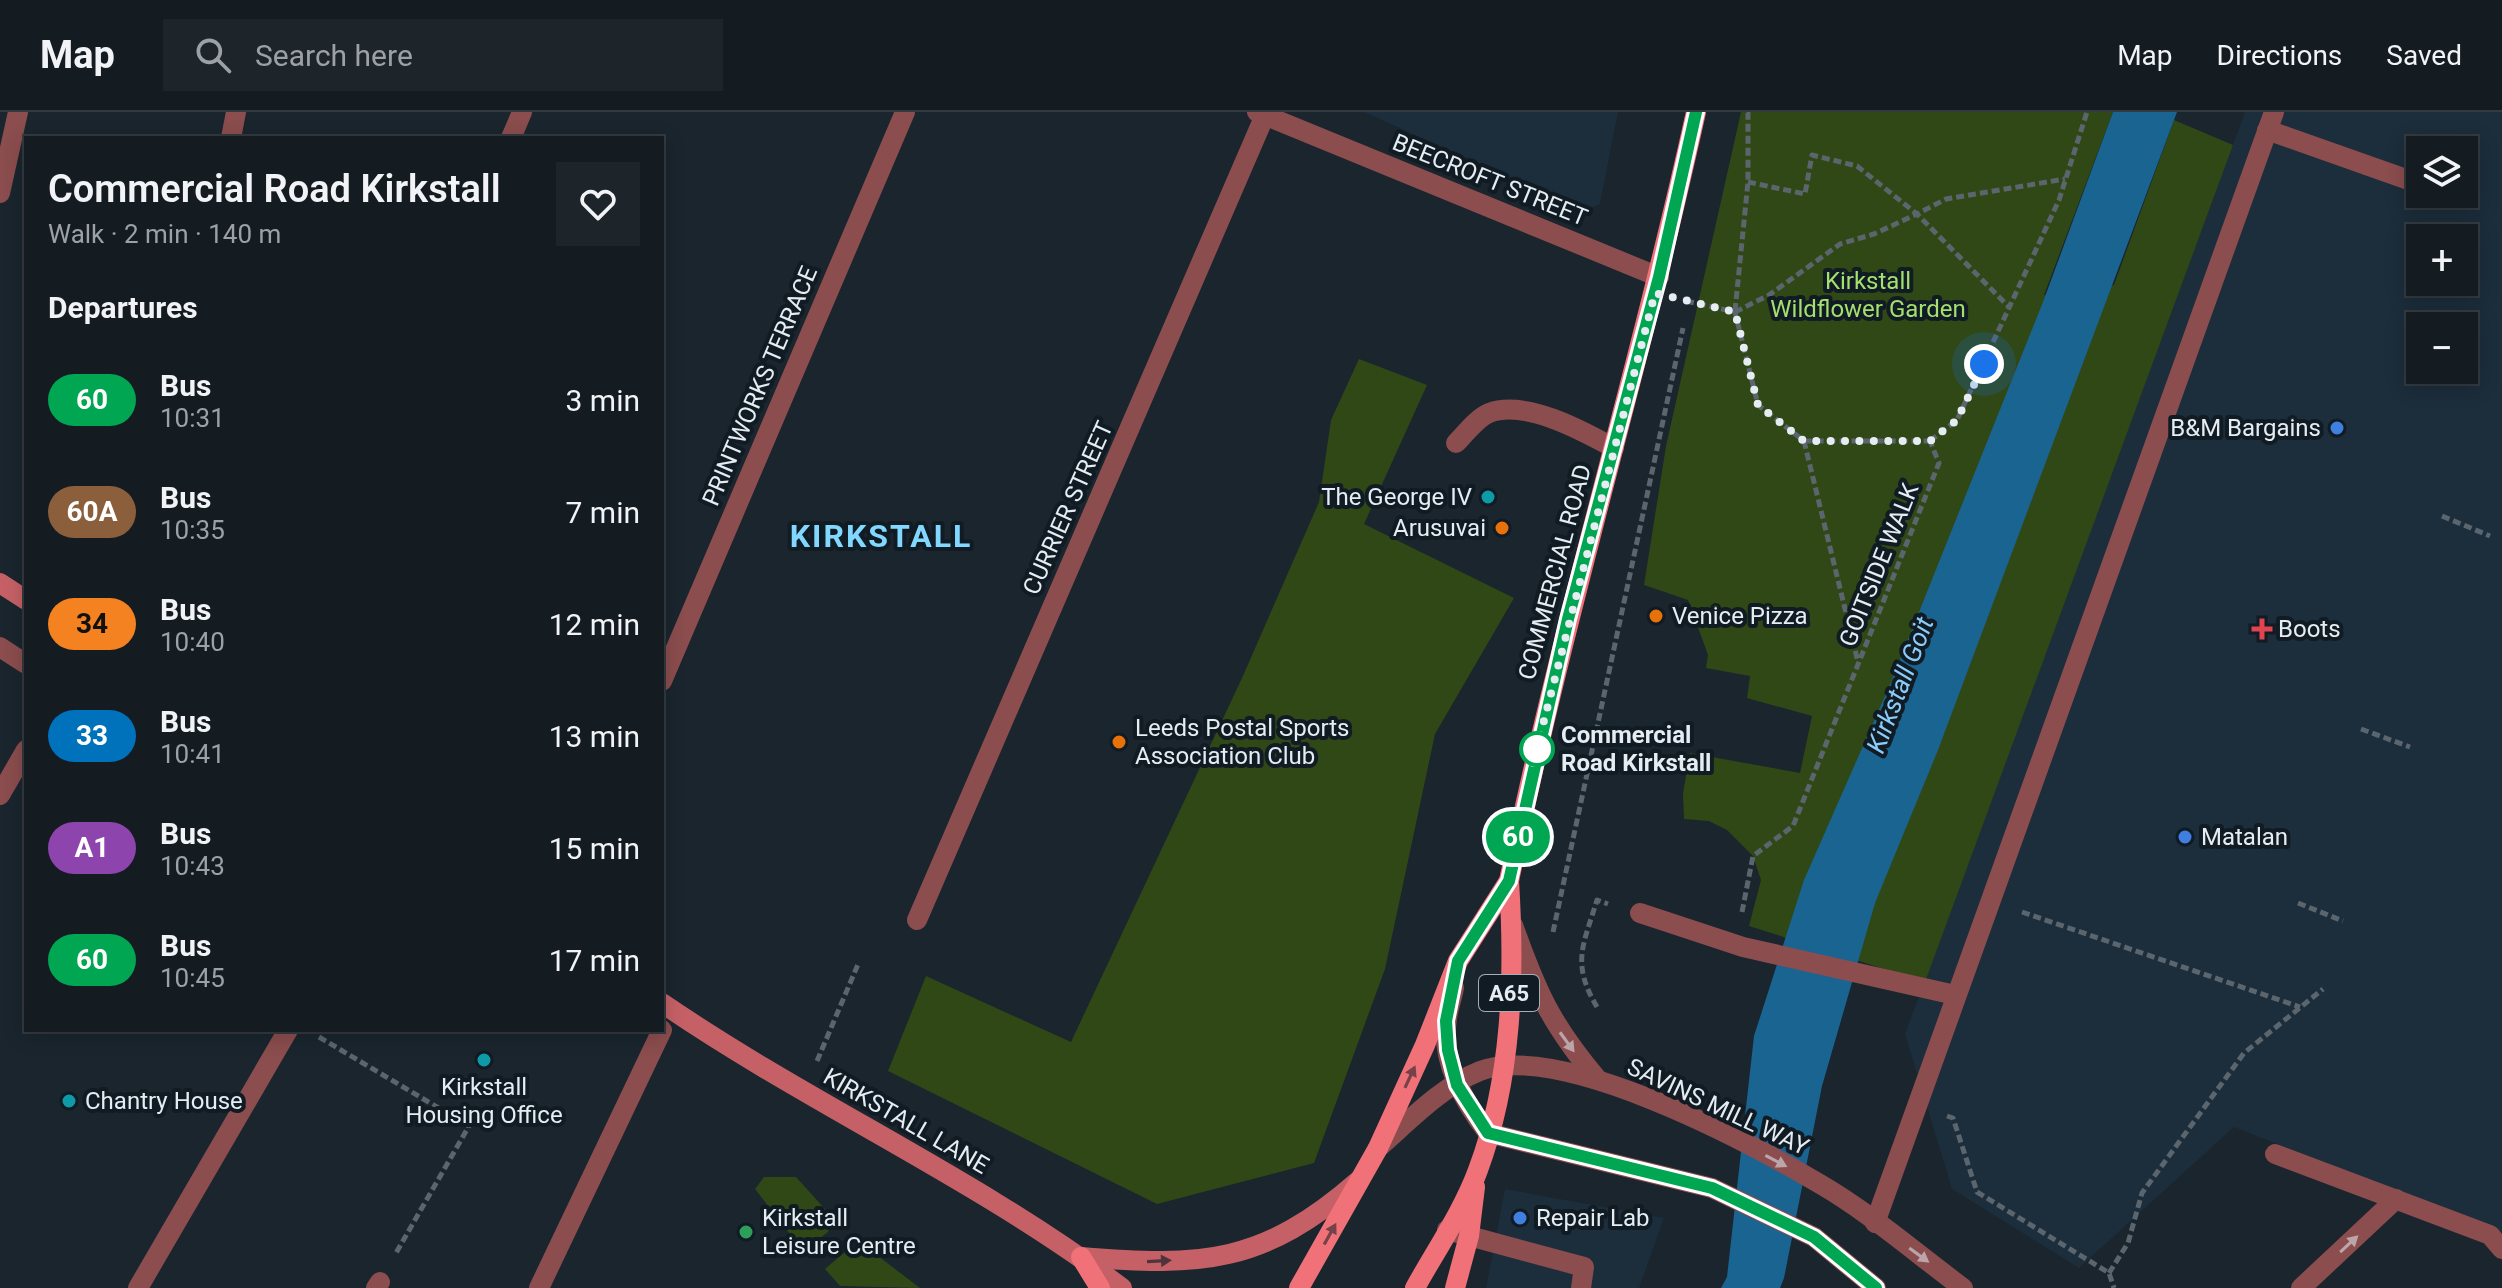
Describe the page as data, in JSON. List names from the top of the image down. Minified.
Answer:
{"streets":{"main road":["COMMERCIAL ROAD","A65","KIRKSTALL LANE"],"street":["BEECROFT STREET","PRINTWORKS TERRACE","CURRIER STREET","SAVINS MILL WAY"],"path":["GOITSIDE WALK"]},"crossings":[["BEECROFT STREET","CURRIER STREET"],["BEECROFT STREET","COMMERCIAL ROAD"],["BEECROFT STREET","A65"],["COMMERCIAL ROAD","A65"],["COMMERCIAL ROAD","SAVINS MILL WAY"]],"districts":["KIRKSTALL"],"water":["Kirkstall Goit"],"parks":["Kirkstall Wildflower Garden"],"places":{"other":["B&M Bargains","The George IV","Arusuvai","Venice Pizza","Leeds Postal Sports Association Club","Commercial Road Kirkstall","Matalan","Kirkstall Housing Office","Chantry House","Repair Lab","Kirkstall Leisure Centre"],"health":["Boots"]},"lines":["bus line 60"],"page":{"header":"Map","search":"Search here","nav":["Map","Directions","Saved"],"on_map":"60","map_buttons":["+","−"],"heading":[["Commercial Road Kirkstall","Walk · 2 min · 140 m"],"Departures"],"list":[{"mark":"60","name":"Bus","note":"10:31","value":"3 min"},{"mark":"60A","name":"Bus","note":"10:35","value":"7 min"},{"mark":"34","name":"Bus","note":"10:40","value":"12 min"},{"mark":"33","name":"Bus","note":"10:41","value":"13 min"},{"mark":"A1","name":"Bus","note":"10:43","value":"15 min"},{"mark":"60","name":"Bus","note":"10:45","value":"17 min"}]}}
